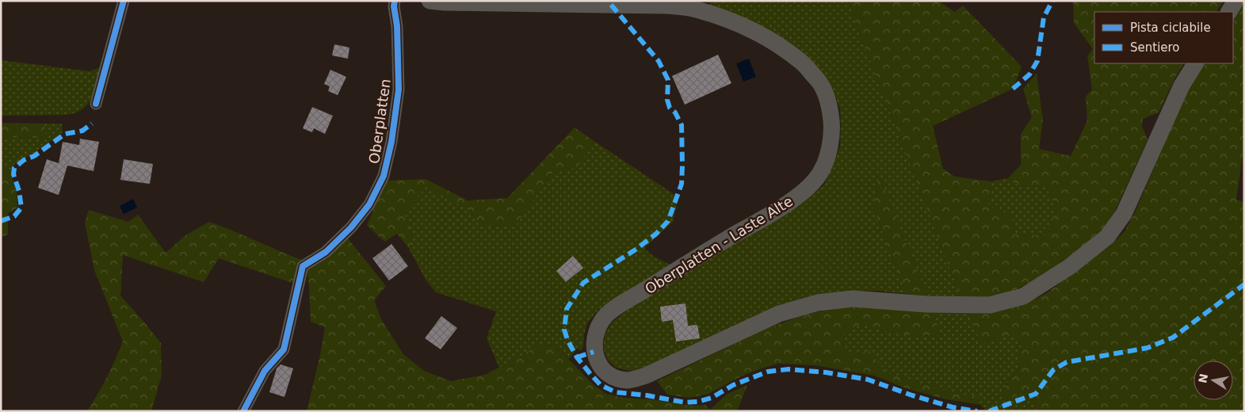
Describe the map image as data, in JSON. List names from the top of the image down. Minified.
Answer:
{"streets":{"main road":["Oberplatten - Laste Alte"],"street":["Oberplatten"]},"legend":["Pista ciclabile","Sentiero"],"north":"left"}
